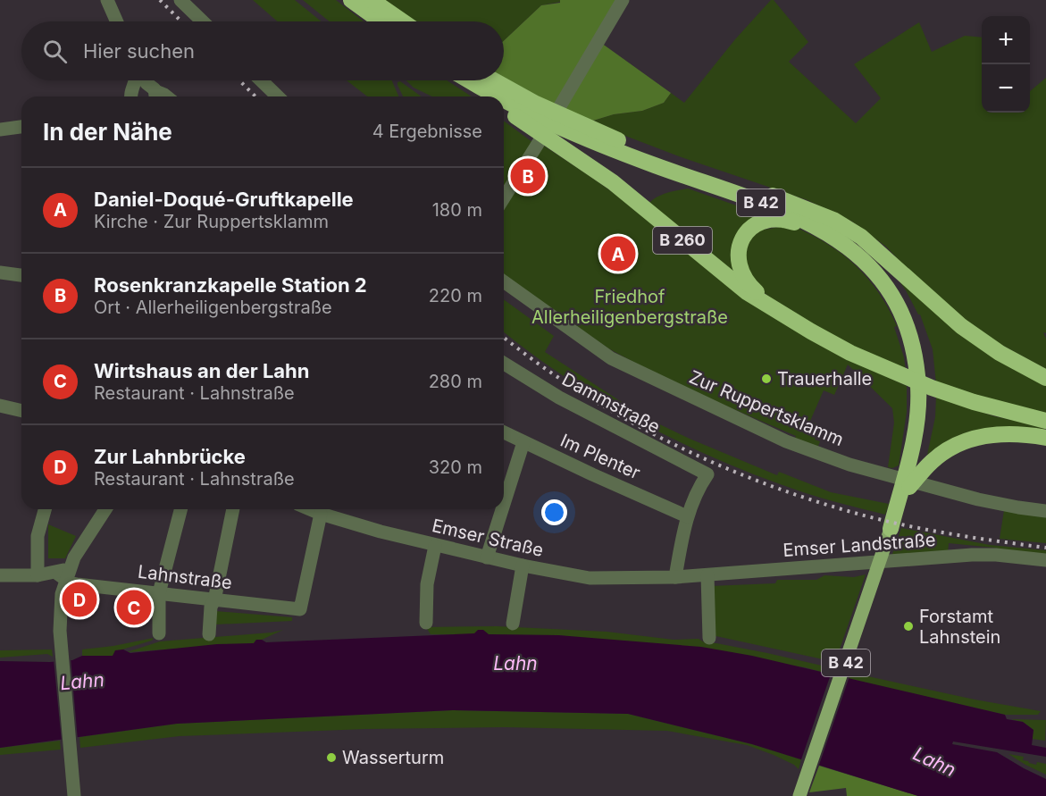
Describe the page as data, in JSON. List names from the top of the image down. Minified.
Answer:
{"streets":{"highway":["B 42","B 260"],"street":["Dammstraße","Zur Ruppertsklamm","Im Plenter","Emser Straße","Emser Landstraße","Lahnstraße"]},"crossings":[["B 42","B 260"],["Dammstraße","Im Plenter"],["Emser Straße","Emser Landstraße"],["Emser Straße","Lahnstraße"]],"water":["Lahn"],"parks":["Friedhof Allerheiligenbergstraße"],"places":["Trauerhalle","Forstamt Lahnstein","Wasserturm"],"page":{"map_buttons":["+","−"],"search":"Hier suchen","heading":["In der Nähe","4 Ergebnisse"],"pins":["B","A","D","C"],"list":[{"mark":"A","name":"Daniel-Doqué-Gruftkapelle","note":"Kirche · Zur Ruppertsklamm","value":"180 m"},{"mark":"B","name":"Rosenkranzkapelle Station 2","note":"Ort · Allerheiligenbergstraße","value":"220 m"},{"mark":"C","name":"Wirtshaus an der Lahn","note":"Restaurant · Lahnstraße","value":"280 m"},{"mark":"D","name":"Zur Lahnbrücke","note":"Restaurant · Lahnstraße","value":"320 m"}]}}
